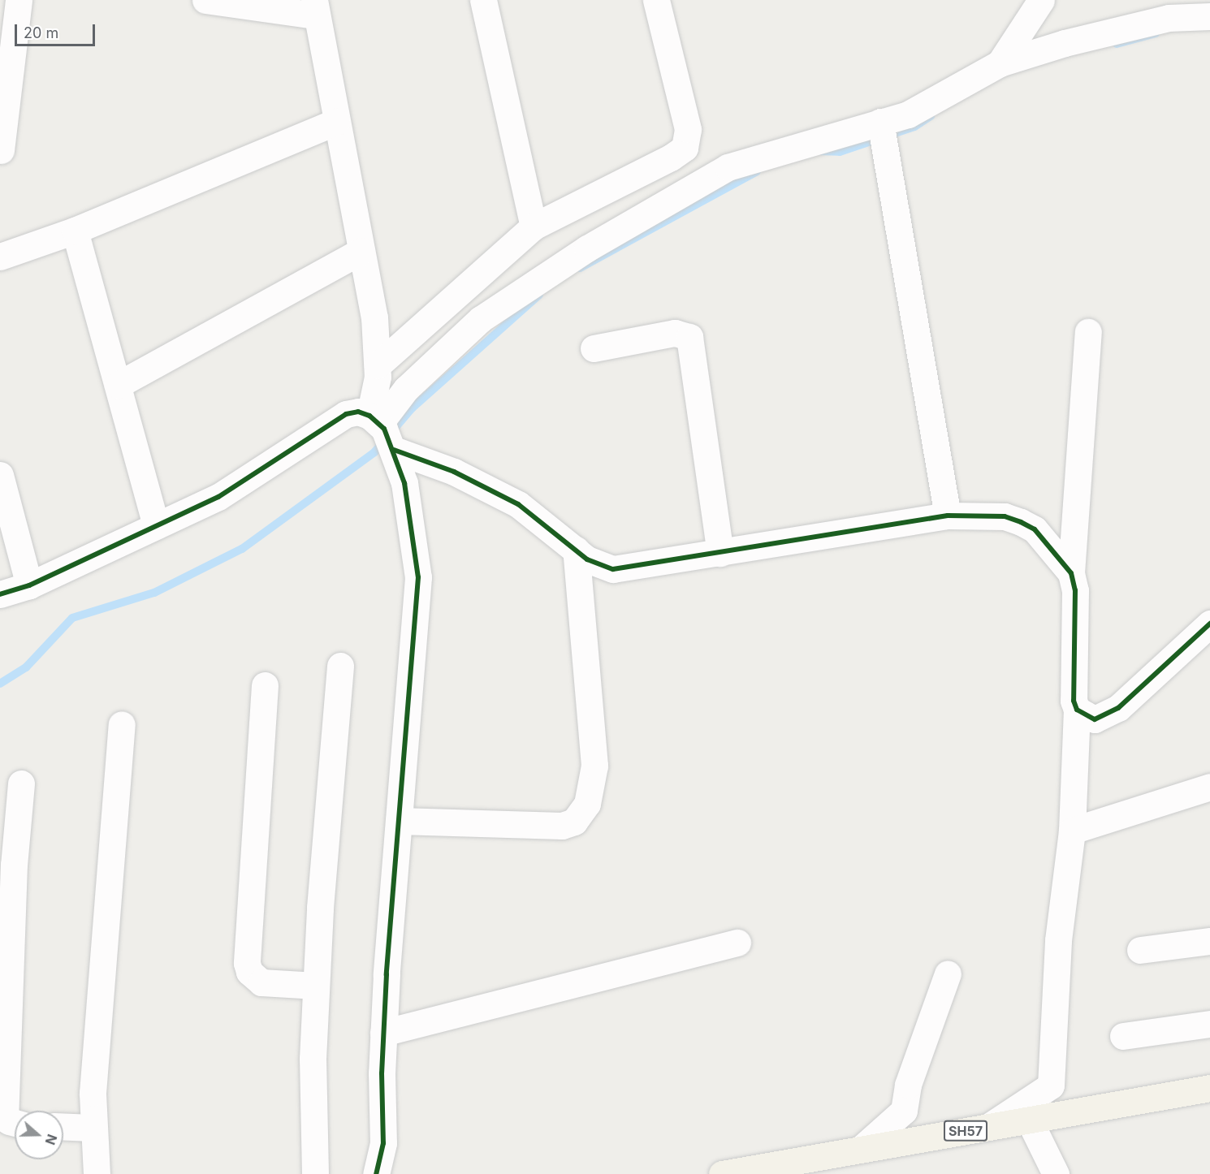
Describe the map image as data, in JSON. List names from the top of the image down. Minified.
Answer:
{"streets":{"main road":["SH57"]},"scale_bar":"20 m","north":"right"}
